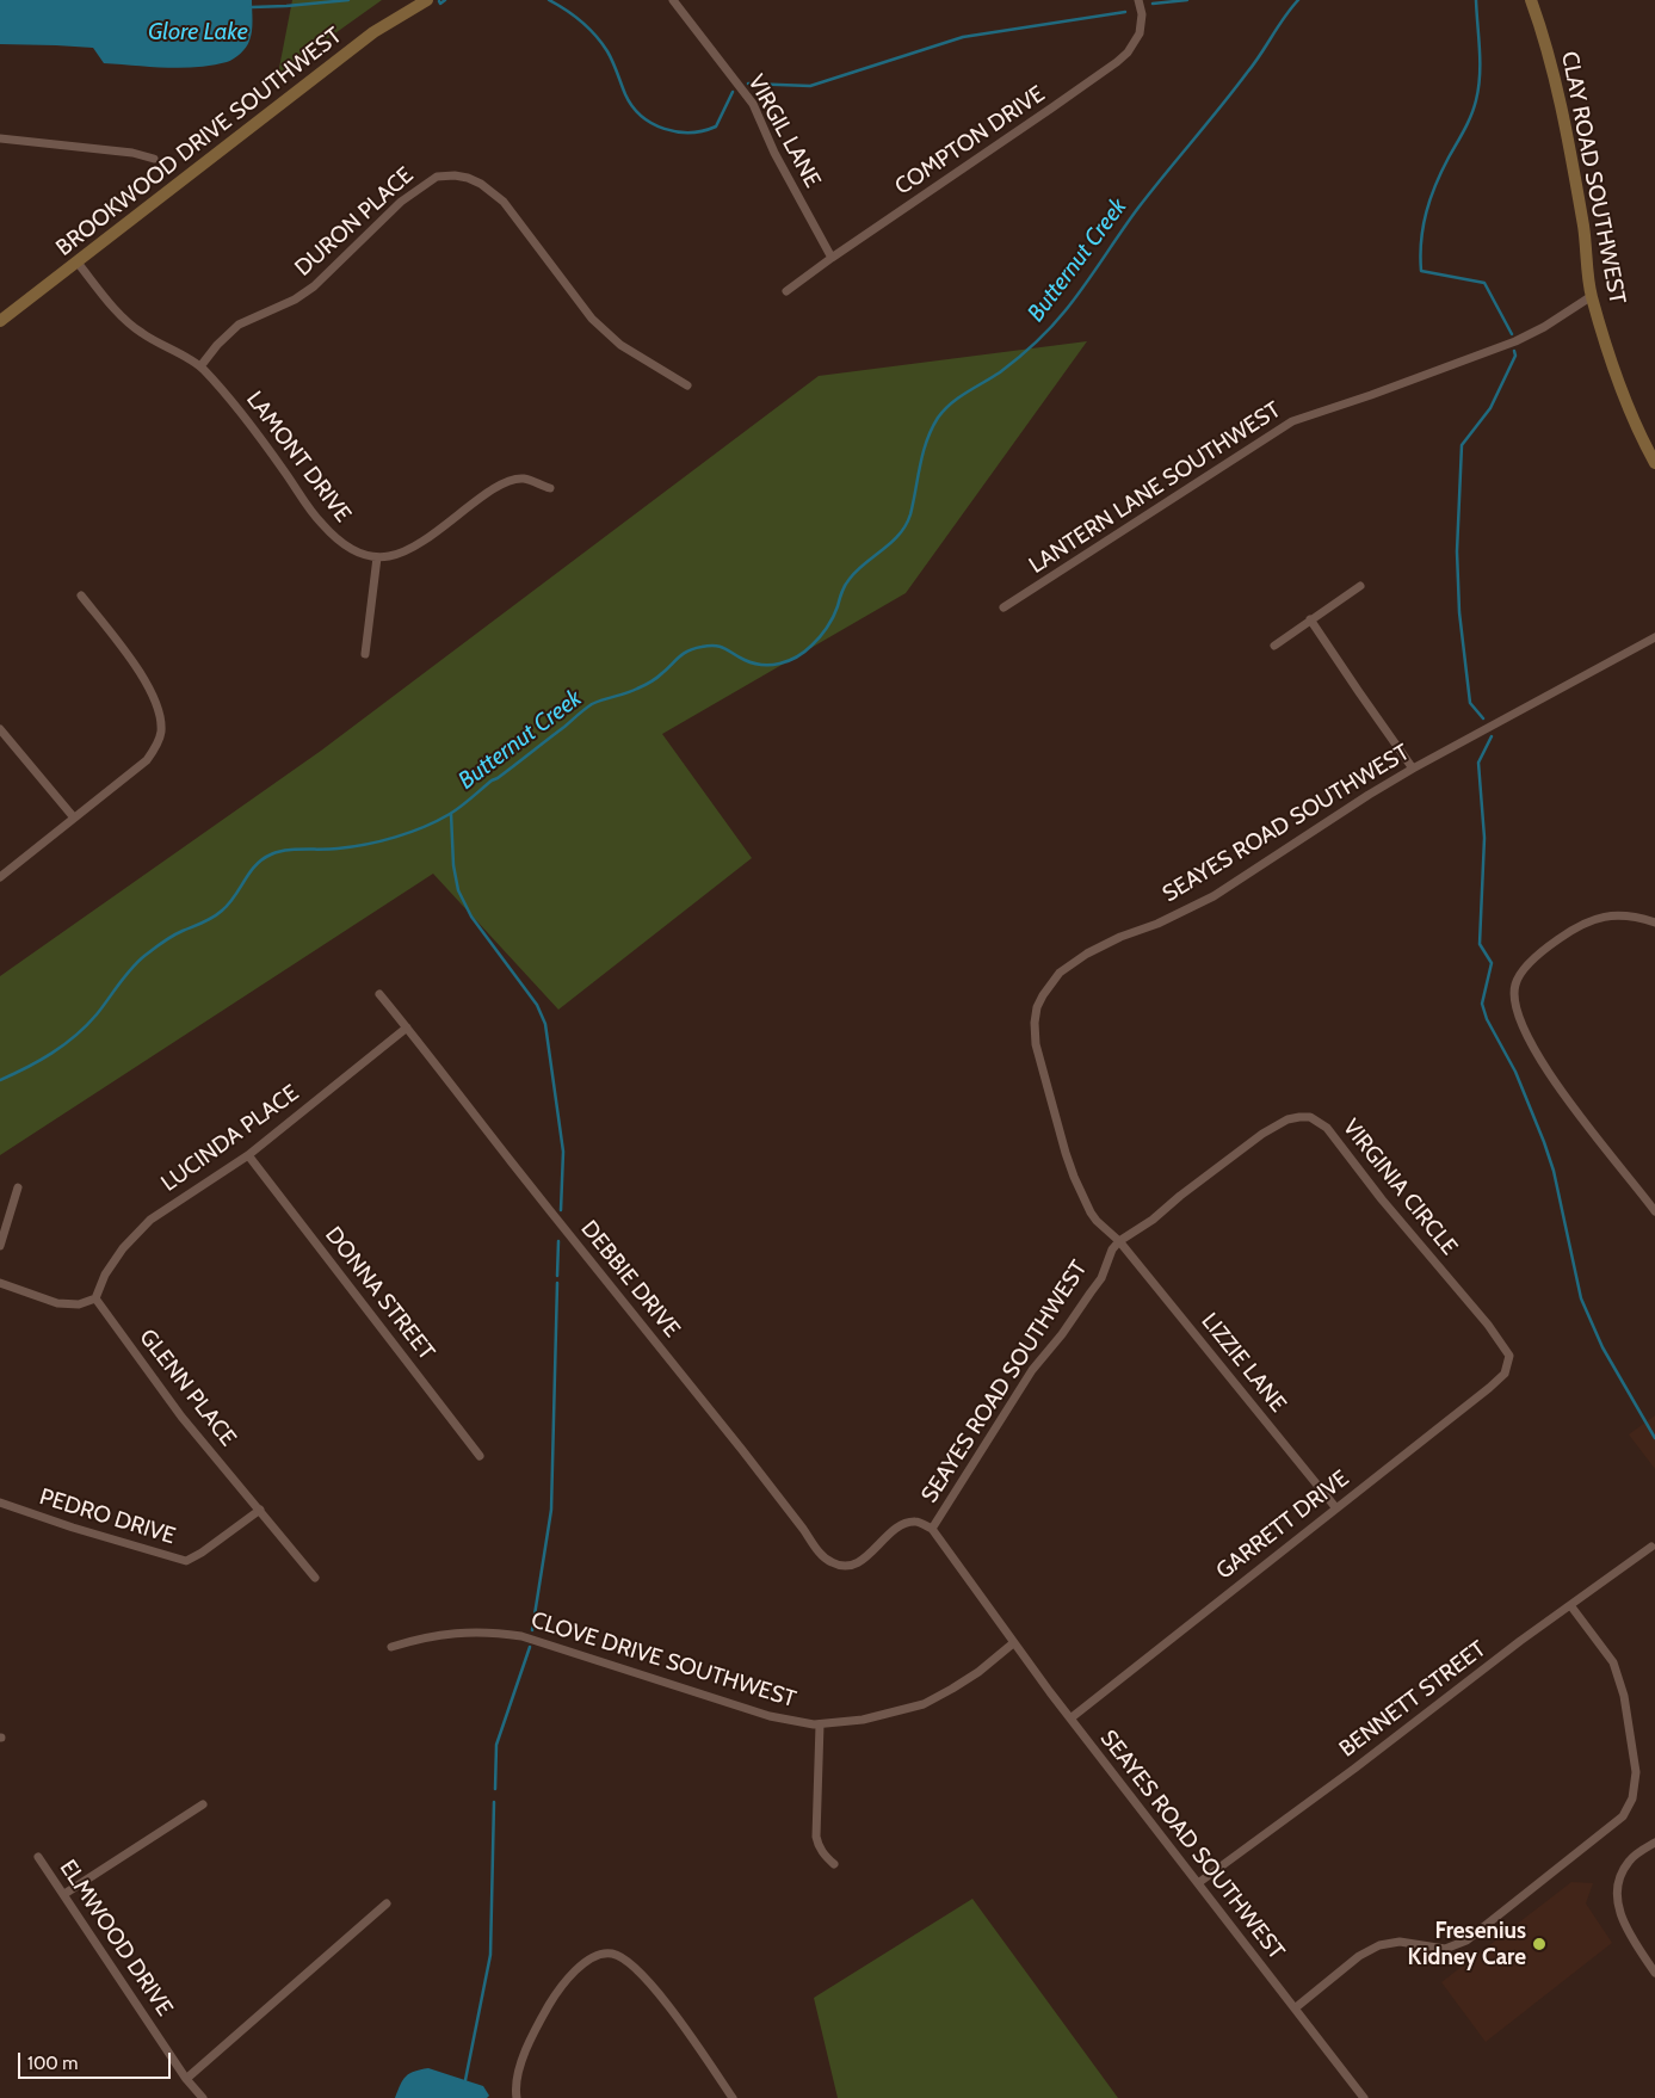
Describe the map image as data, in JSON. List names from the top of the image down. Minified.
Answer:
{"streets":{"street":["VIRGIL LANE","COMPTON DRIVE","BROOKWOOD DRIVE SOUTHWEST","CLAY ROAD SOUTHWEST","DURON PLACE","LAMONT DRIVE","LANTERN LANE SOUTHWEST","SEAYES ROAD SOUTHWEST","LUCINDA PLACE","VIRGINIA CIRCLE","DEBBIE DRIVE","DONNA STREET","LIZZIE LANE","GLENN PLACE","PEDRO DRIVE","GARRETT DRIVE","CLOVE DRIVE SOUTHWEST","BENNETT STREET","ELMWOOD DRIVE"]},"crossings":[["VIRGIL LANE","COMPTON DRIVE"],["BROOKWOOD DRIVE SOUTHWEST","LAMONT DRIVE"],["CLAY ROAD SOUTHWEST","LANTERN LANE SOUTHWEST"],["DURON PLACE","LAMONT DRIVE"],["SEAYES ROAD SOUTHWEST","VIRGINIA CIRCLE"],["SEAYES ROAD SOUTHWEST","DEBBIE DRIVE"],["SEAYES ROAD SOUTHWEST","LIZZIE LANE"],["SEAYES ROAD SOUTHWEST","GARRETT DRIVE"],["SEAYES ROAD SOUTHWEST","CLOVE DRIVE SOUTHWEST"],["SEAYES ROAD SOUTHWEST","BENNETT STREET"],["LUCINDA PLACE","DEBBIE DRIVE"],["LUCINDA PLACE","DONNA STREET"],["LUCINDA PLACE","GLENN PLACE"],["VIRGINIA CIRCLE","LIZZIE LANE"],["VIRGINIA CIRCLE","GARRETT DRIVE"],["LIZZIE LANE","GARRETT DRIVE"],["GLENN PLACE","PEDRO DRIVE"]],"water":["Glore Lake","Butternut Creek"],"places":["Fresenius Kidney Care"],"scale_bar":"100 m"}
